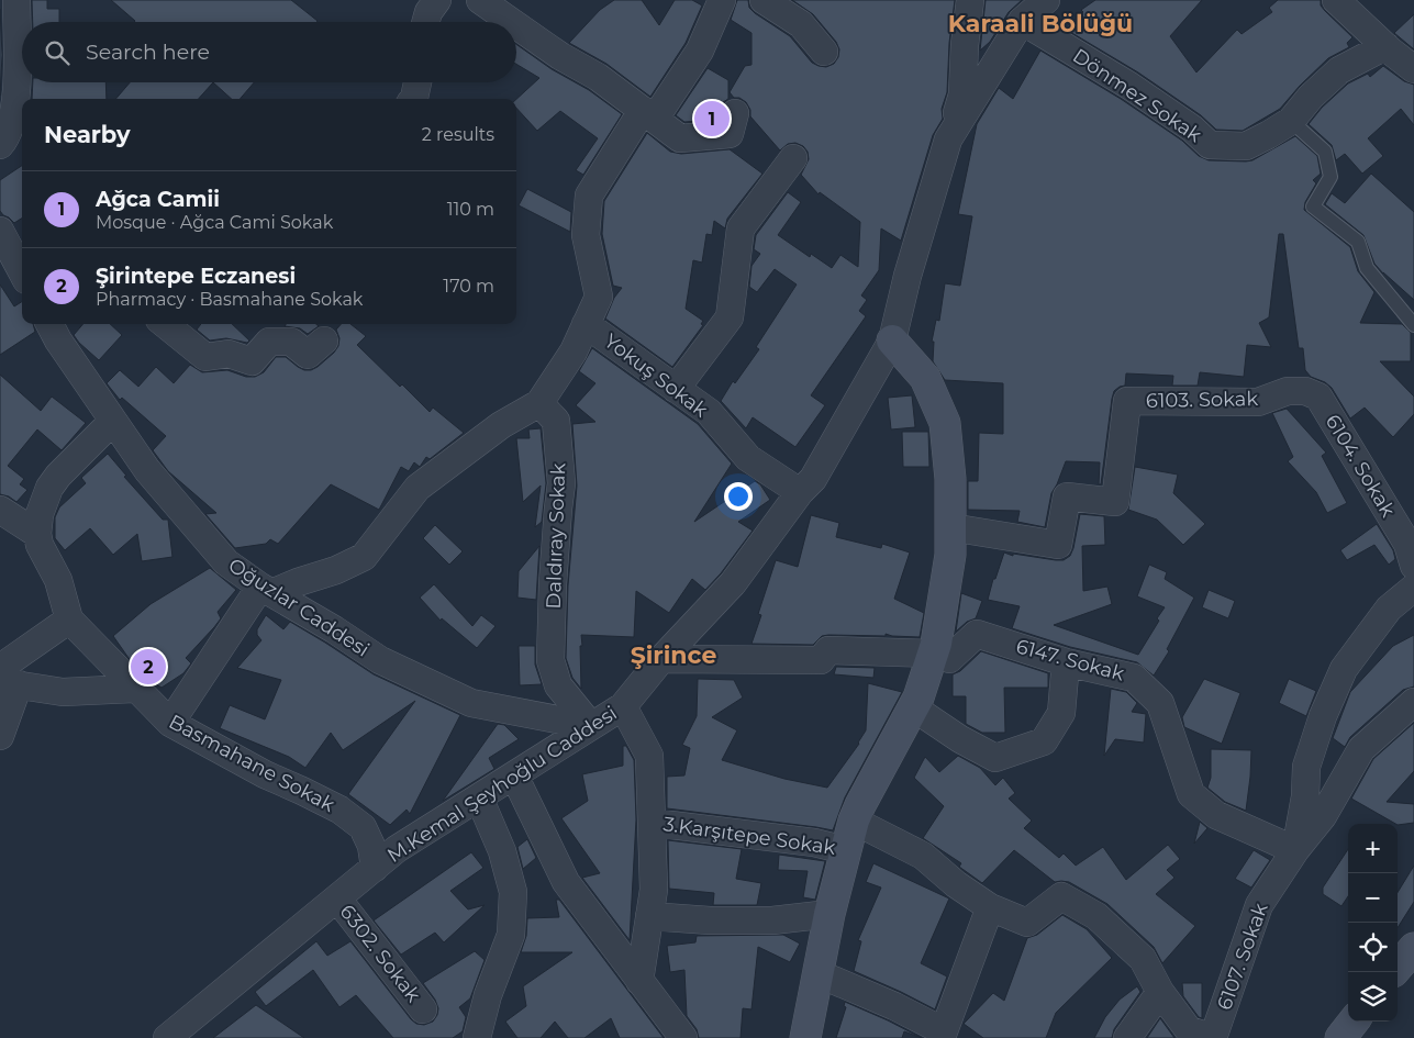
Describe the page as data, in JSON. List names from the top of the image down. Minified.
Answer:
{"streets":{"street":["Dönmez Sokak","Yokuş Sokak","6103. Sokak","6104. Sokak","Daldıray Sokak","Oğuzlar Caddesi","6147. Sokak","Basmahane Sokak","M.Kemal Şeyhoğlu Caddesi","3.Karşıtepe Sokak","6302. Sokak","6107. Sokak"]},"crossings":[["Dönmez Sokak","M.Kemal Şeyhoğlu Caddesi"],["Yokuş Sokak","M.Kemal Şeyhoğlu Caddesi"],["6103. Sokak","6104. Sokak"],["Daldıray Sokak","Oğuzlar Caddesi"],["Daldıray Sokak","M.Kemal Şeyhoğlu Caddesi"],["Oğuzlar Caddesi","M.Kemal Şeyhoğlu Caddesi"],["6147. Sokak","6107. Sokak"],["Basmahane Sokak","M.Kemal Şeyhoğlu Caddesi"],["M.Kemal Şeyhoğlu Caddesi","6302. Sokak"]],"districts":["Karaali Bölüğü","Şirince"],"page":{"search":"Search here","pins":["1","2"],"heading":["Nearby","2 results"],"list":[{"mark":"1","name":"Ağca Camii","note":"Mosque · Ağca Cami Sokak","value":"110 m"},{"mark":"2","name":"Şirintepe Eczanesi","note":"Pharmacy · Basmahane Sokak","value":"170 m"}],"map_buttons":["+","−"]}}
